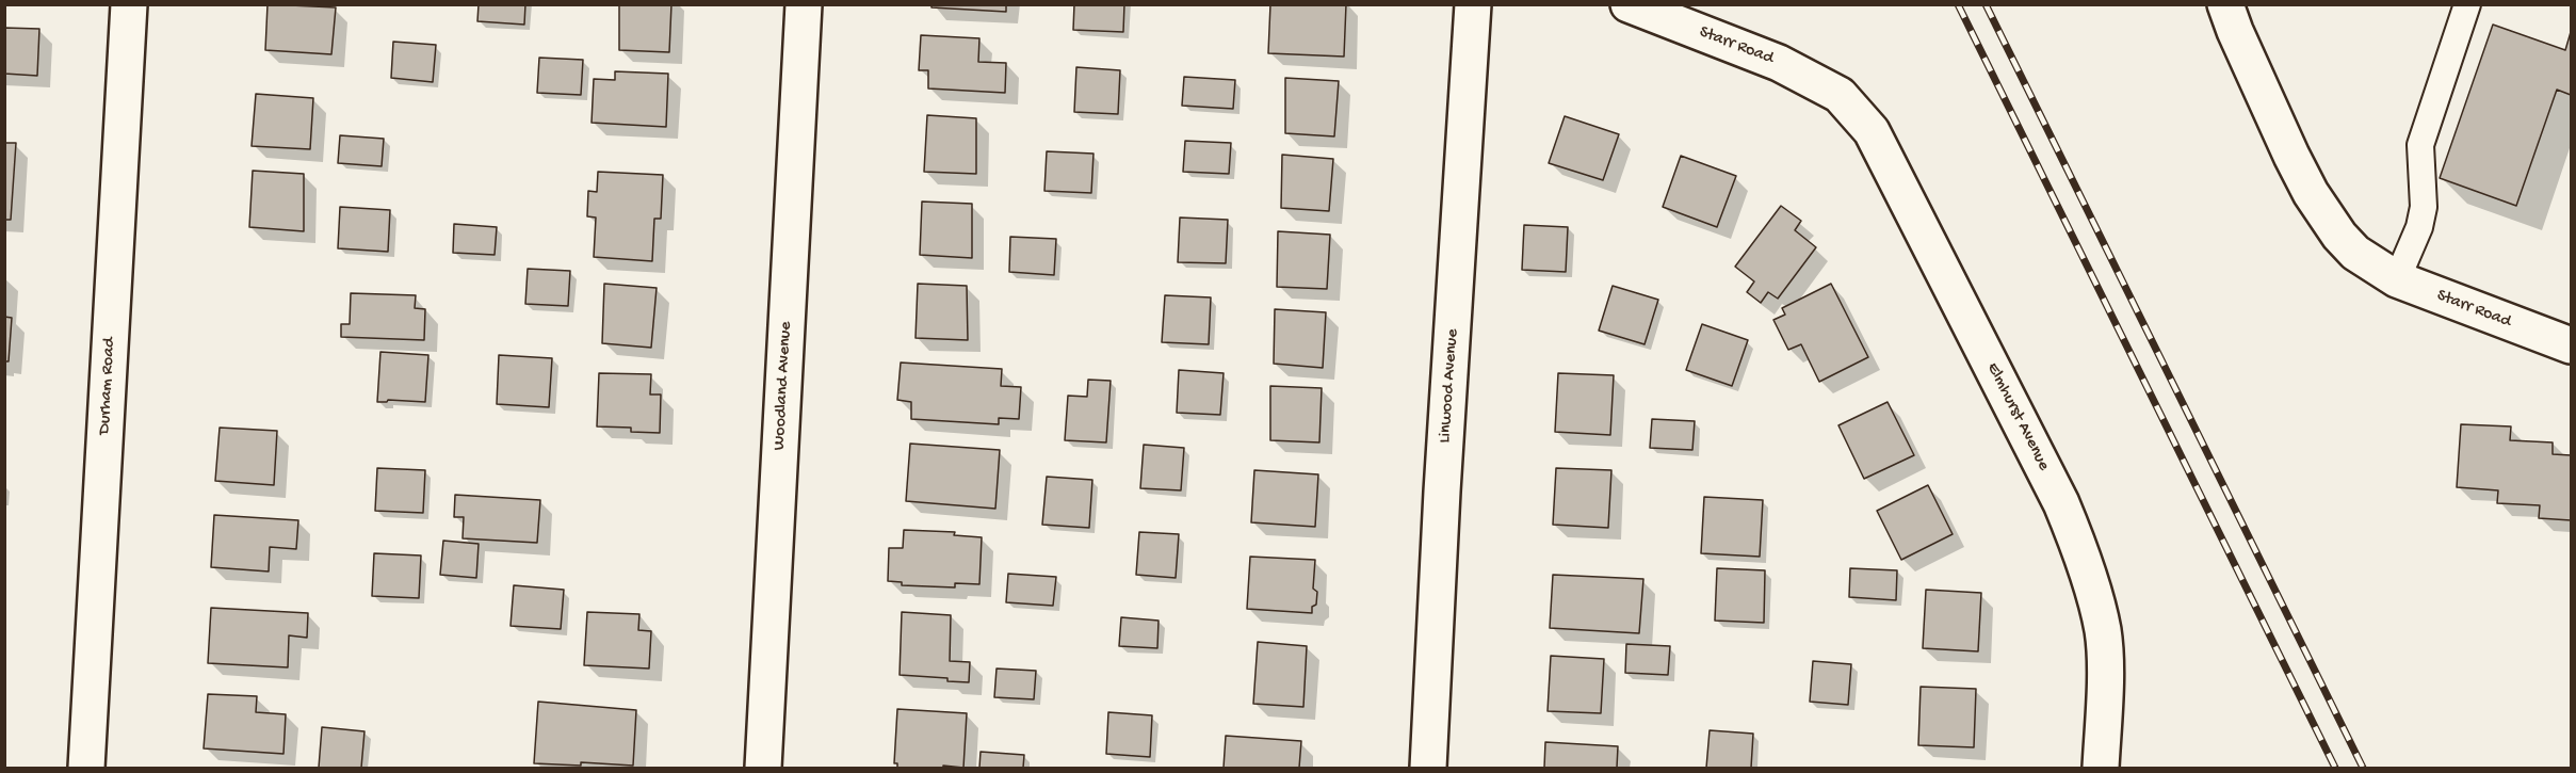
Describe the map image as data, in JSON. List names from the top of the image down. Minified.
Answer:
{"streets":{"street":["Starr Road","Durham Road","Woodland Avenue","Linwood Avenue","Elmhurst Avenue"]},"crossings":[["Starr Road","Elmhurst Avenue"]]}
